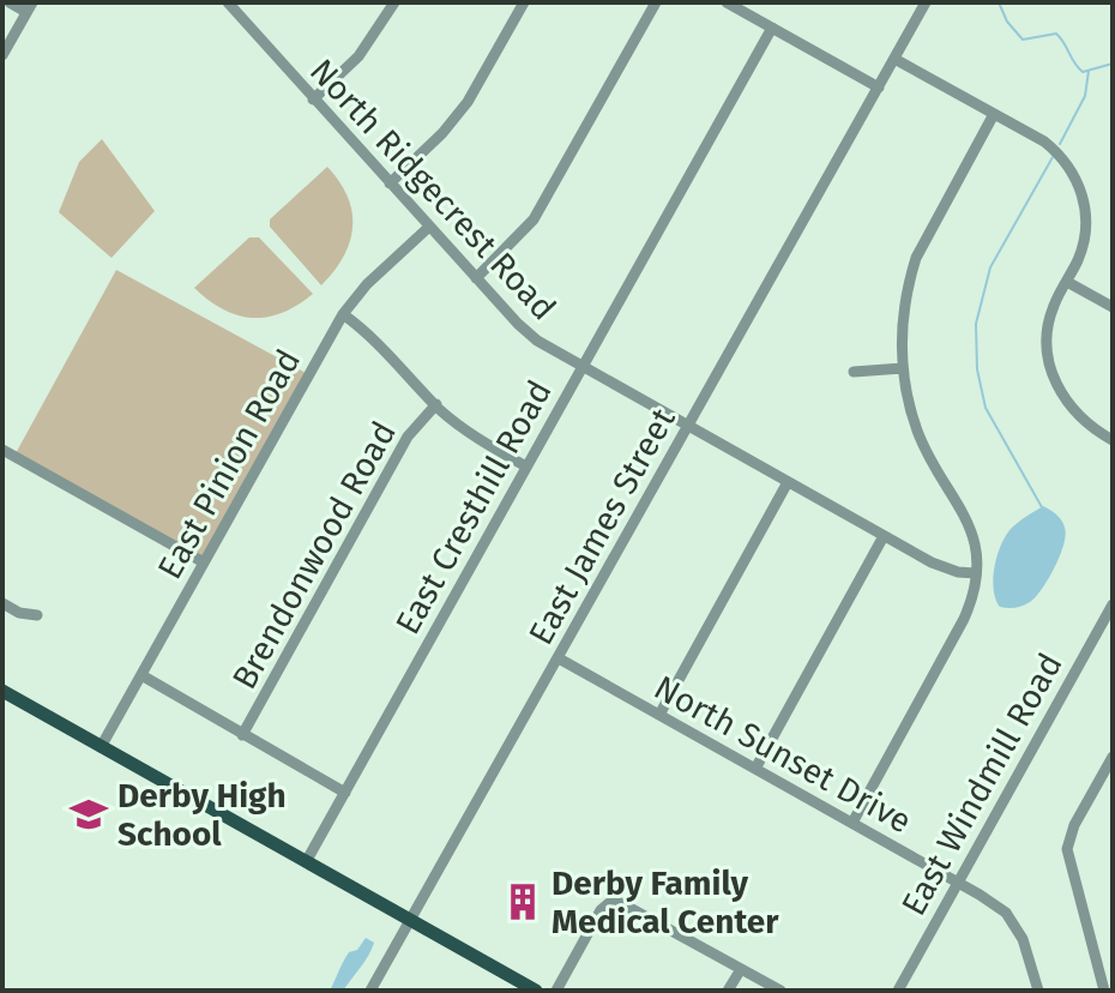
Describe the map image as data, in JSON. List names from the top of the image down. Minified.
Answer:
{"streets":{"street":["North Ridgecrest Road","East Pinion Road","East Cresthill Road","East James Street","Brendonwood Road","North Sunset Drive","East Windmill Road"]},"crossings":[["North Ridgecrest Road","East Pinion Road"],["North Ridgecrest Road","East Cresthill Road"],["North Ridgecrest Road","East James Street"],["East James Street","North Sunset Drive"],["North Sunset Drive","East Windmill Road"]],"places":{"school or university":["Derby High School"],"building":["Derby Family Medical Center"]}}
